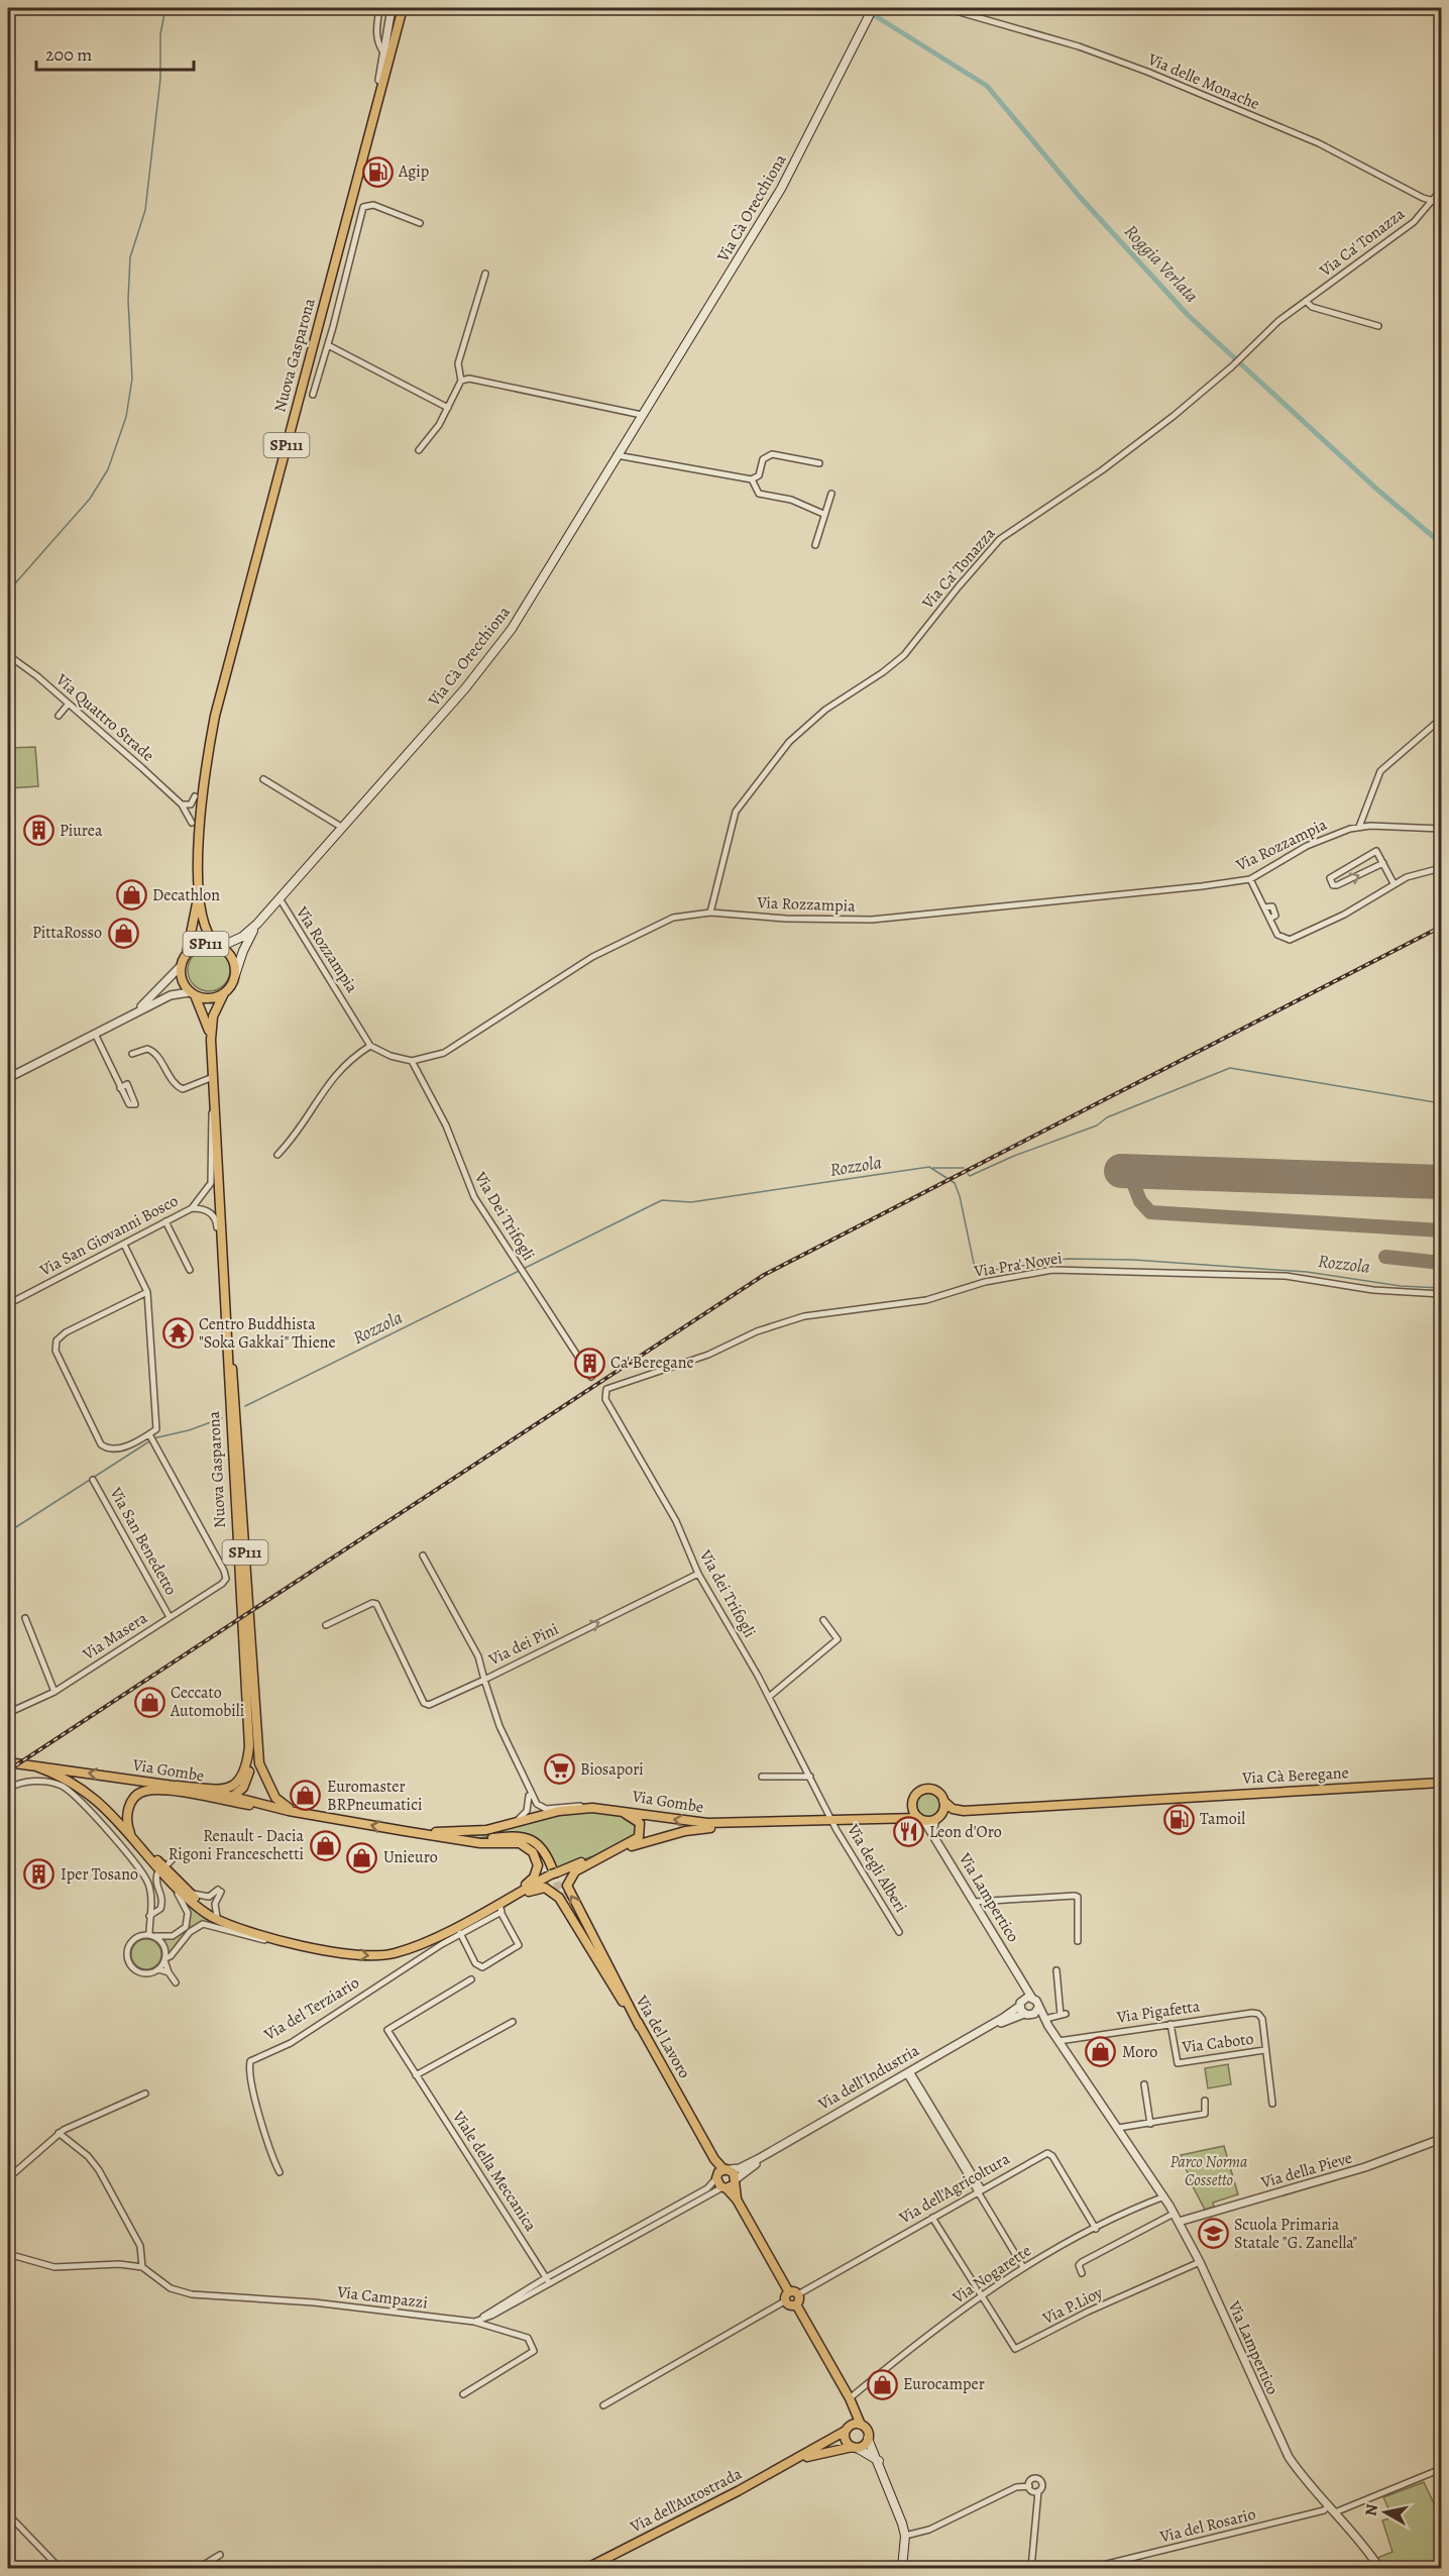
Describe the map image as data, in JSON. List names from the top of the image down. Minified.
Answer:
{"streets":{"main road":["Via Cà Orecchiona","Nuova Gasparona","SP111","Via Gombe","Via Cà Beregane","Via del Terziario","Via del Lavoro","Via dell'Autostrada"],"street":["Via delle Monache","Via Ca' Tonazza","Via Quattro Strade","Via Rozzampia","Via Dei Trifogli","Via San Giovanni Bosco","Via Pra' Novei","Via San Benedetto","Via dei Trifogli","Via Masera","Via dei Pini","Via degli Alberi","Via Lampertico","Via Pigafetta","Via Caboto","Via dell'Industria","Via della Pieve","Viale della Meccanica","Via dell'Agricoltura","Via Nogarette","Via Campazzi","Via P.Lioy","Via del Rosario"]},"crossings":[["Via delle Monache","Via Ca' Tonazza"],["Via Cà Orecchiona","Nuova Gasparona"],["Via Cà Orecchiona","SP111"],["Via Cà Orecchiona","Via Rozzampia"],["Via Ca' Tonazza","Via Rozzampia"],["Nuova Gasparona","SP111"],["Nuova Gasparona","Via Gombe"],["SP111","Via Gombe"],["Via Rozzampia","Via Dei Trifogli"],["Via Pra' Novei","Via dei Trifogli"],["Via San Benedetto","Via Masera"],["Via dei Trifogli","Via dei Pini"],["Via dei Trifogli","Via Gombe"],["Via dei Trifogli","Via degli Alberi"],["Via Gombe","Via degli Alberi"],["Via Gombe","Via Lampertico"],["Via Gombe","Via del Terziario"],["Via Lampertico","Via Pigafetta"],["Via Lampertico","Via dell'Industria"],["Via Lampertico","Via della Pieve"],["Via Lampertico","Via Nogarette"],["Via Lampertico","Via P.Lioy"],["Via Lampertico","Via del Rosario"],["Via Pigafetta","Via Caboto"],["Via del Lavoro","Via dell'Industria"],["Via dell'Industria","Viale della Meccanica"],["Via dell'Industria","Via Campazzi"],["Via dell'Agricoltura","Via Nogarette"],["Via Nogarette","Via P.Lioy"]],"one_way":["Via dei Pini","Via Gombe"],"water":["Roggia Verlata","Rozzola"],"parks":["Parco Norma Cossetto"],"places":{"fuel station":["Agip","Tamoil"],"building":["Piurea","Ca' Beregane","Iper Tosano"],"shop":["Decathlon","PittaRosso","Ceccato Automobili","Euromaster BRPneumatici","Renault - Dacia Rigoni Franceschetti","Unieuro","Moro","Eurocamper"],"temple":["Centro Buddhista \"Soka Gakkai\" Thiene"],"supermarket":["Biosapori"],"restaurant":["Leon d'Oro"],"school or university":["Scuola Primaria Statale \"G. Zanella\""]},"scale_bar":"200 m","north":"left"}
